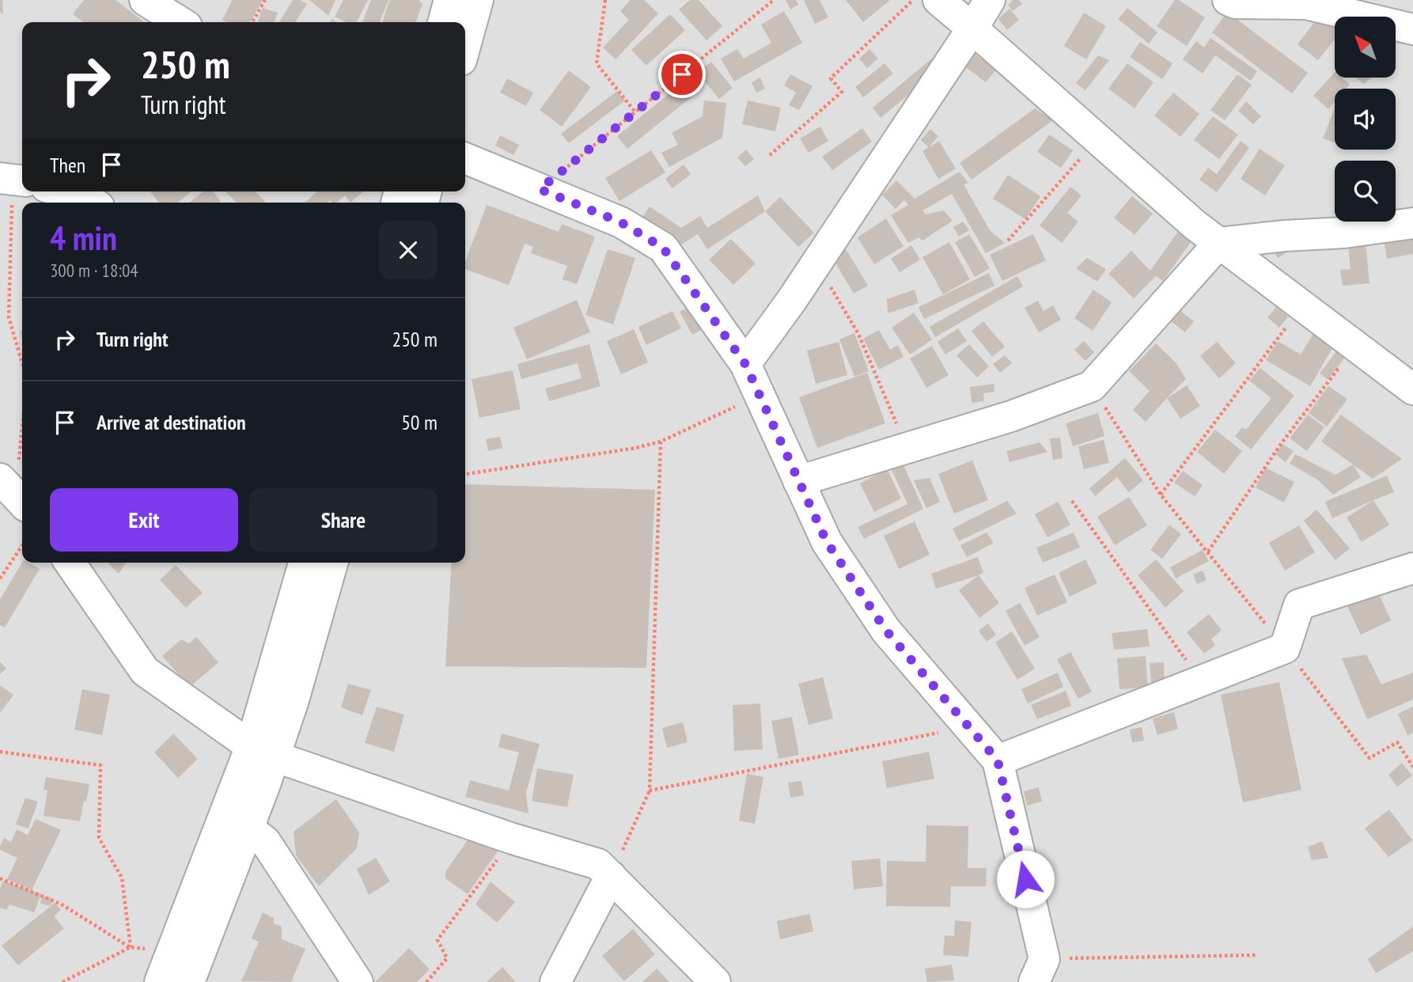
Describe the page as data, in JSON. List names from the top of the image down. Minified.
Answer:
{"north":"top left","page":{"turn":["250 m","Turn right"],"then":"Then","heading":["4 min","300 m · 18:04"],"list":[{"name":"Turn right","value":"250 m"},{"name":"Arrive at destination","value":"50 m"}],"buttons":["Exit","Share"]}}
